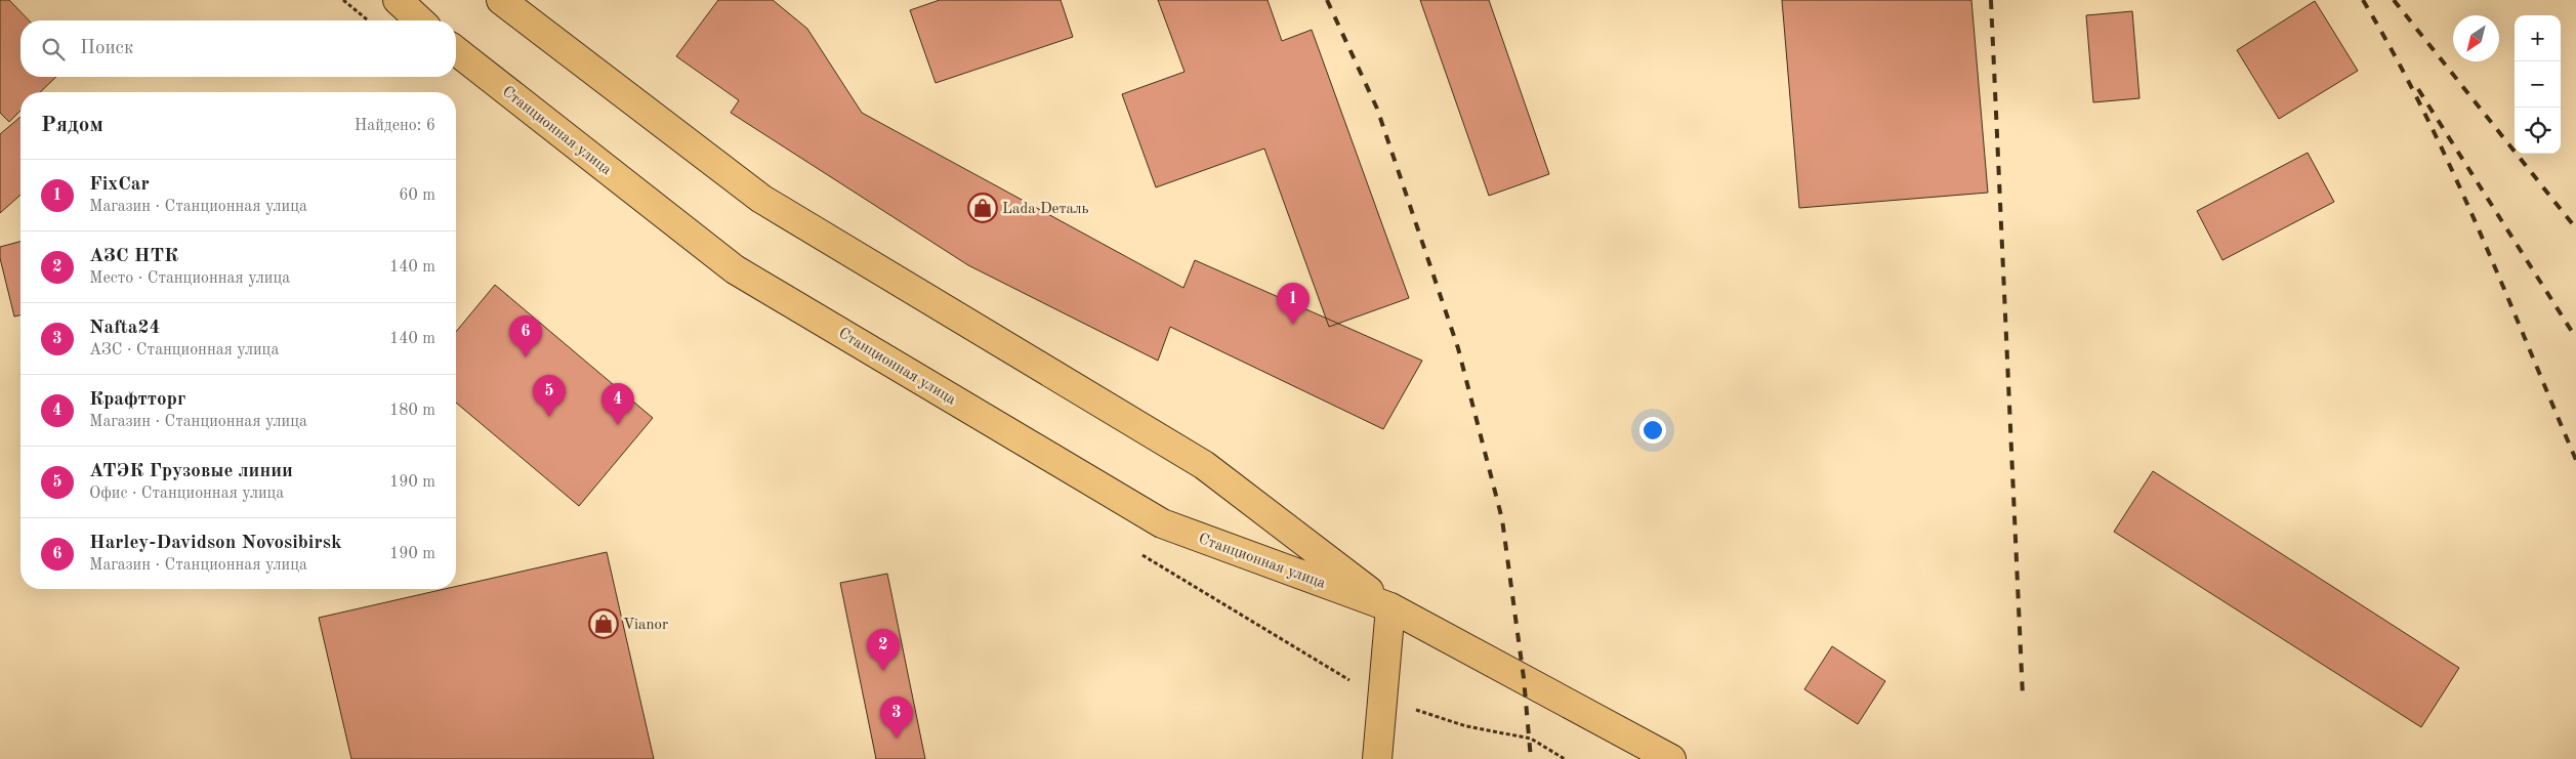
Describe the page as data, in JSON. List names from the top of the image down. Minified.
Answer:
{"streets":{"main road":["Станционная улица"]},"places":{"shop":["Lada Dеталь","Vianor"]},"north":"bottom left","page":{"map_buttons":["+","−"],"search":"Поиск","heading":["Рядом","Найдено: 6"],"list":[{"mark":"1","name":"FixCar","note":"Магазин · Станционная улица","value":"60 m"},{"mark":"2","name":"АЗС НТК","note":"Место · Станционная улица","value":"140 m"},{"mark":"3","name":"Nafta24","note":"АЗС · Станционная улица","value":"140 m"},{"mark":"4","name":"Крафтторг","note":"Магазин · Станционная улица","value":"180 m"},{"mark":"5","name":"АТЭК Грузовые линии","note":"Офис · Станционная улица","value":"190 m"},{"mark":"6","name":"Harley-Davidson Novosibirsk","note":"Магазин · Станционная улица","value":"190 m"}],"pins":["1","6","5","4","2","3"]}}
